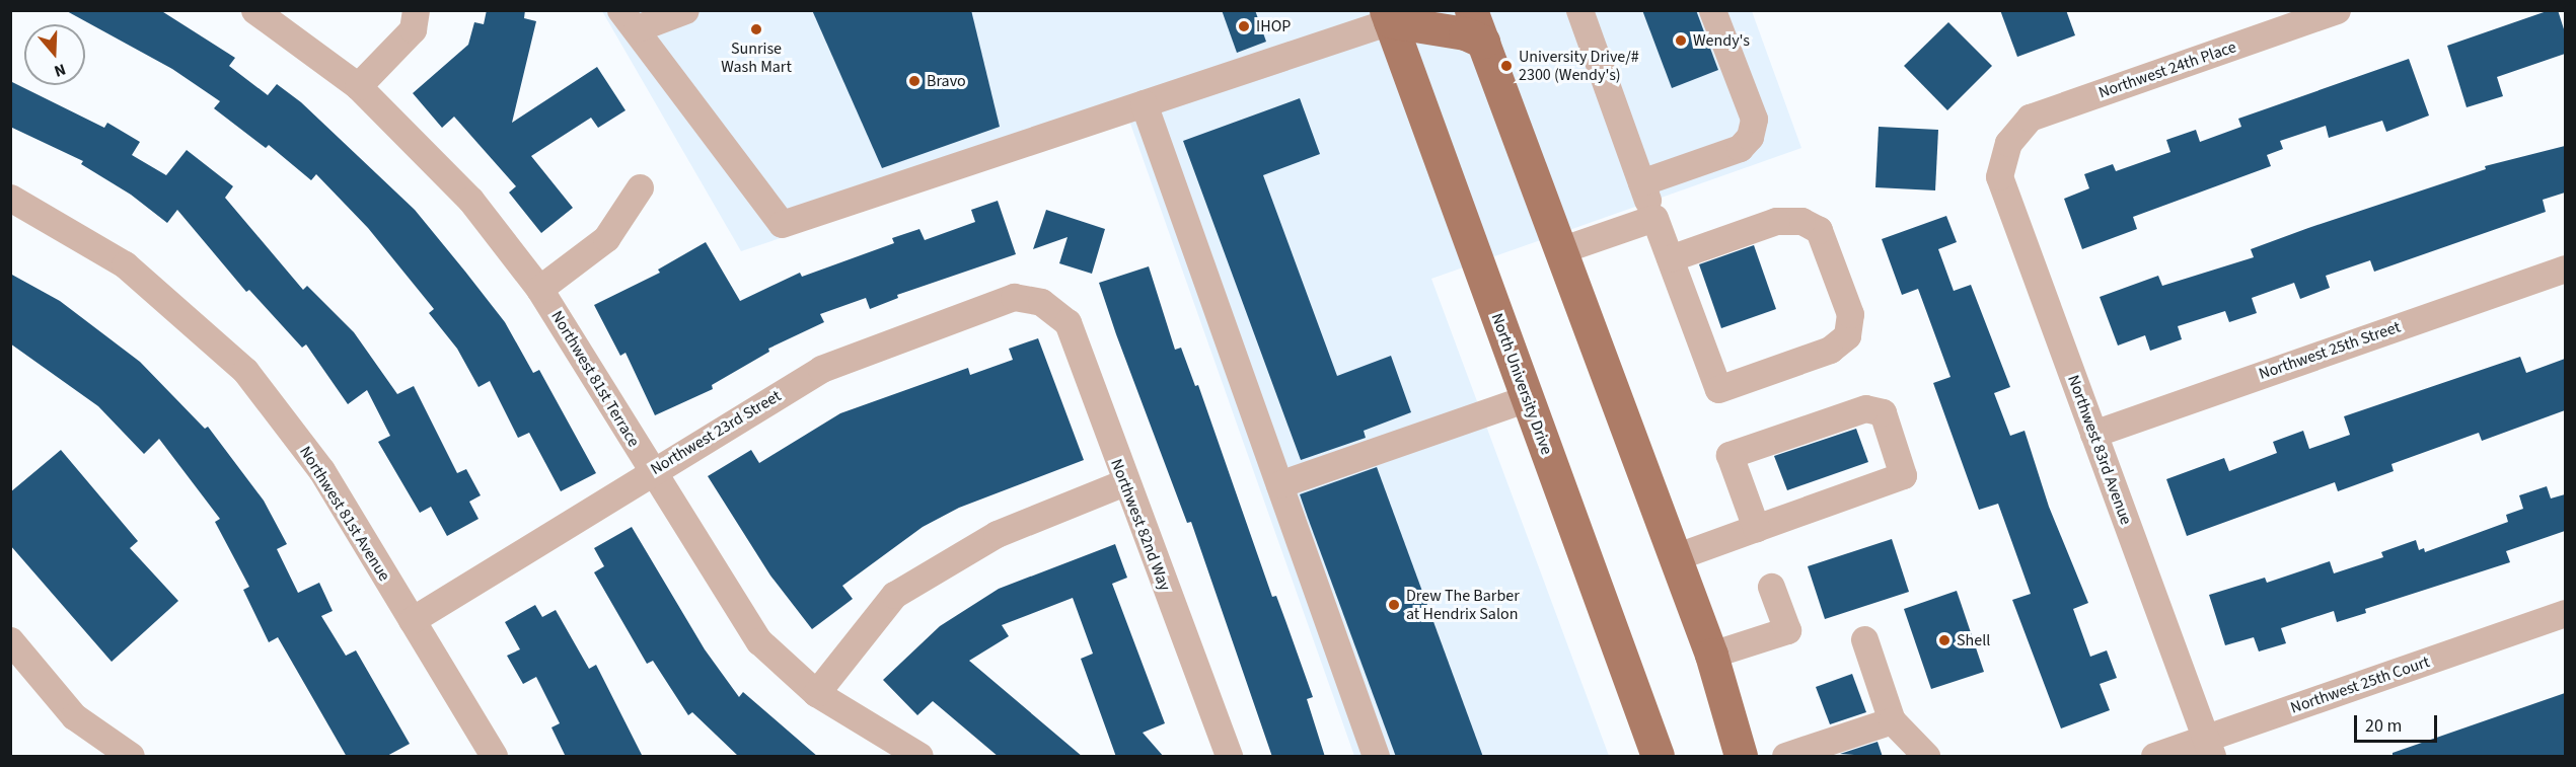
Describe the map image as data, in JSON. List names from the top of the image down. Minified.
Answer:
{"streets":{"main road":["North University Drive"],"street":["Northwest 24th Place","Northwest 25th Street","Northwest 81st Terrace","Northwest 23rd Street","Northwest 83rd Avenue","Northwest 81st Avenue","Northwest 82nd Way","Northwest 25th Court"]},"crossings":[["Northwest 24th Place","Northwest 83rd Avenue"],["Northwest 25th Street","Northwest 83rd Avenue"],["Northwest 81st Terrace","Northwest 23rd Street"],["Northwest 23rd Street","Northwest 81st Avenue"],["Northwest 23rd Street","Northwest 82nd Way"],["Northwest 83rd Avenue","Northwest 25th Court"]],"places":["IHOP","Sunrise Wash Mart","Wendy's","University Drive/# 2300 (Wendy's)","Bravo","Drew The Barber at Hendrix Salon","Shell"],"scale_bar":"20 m","north":"bottom"}
